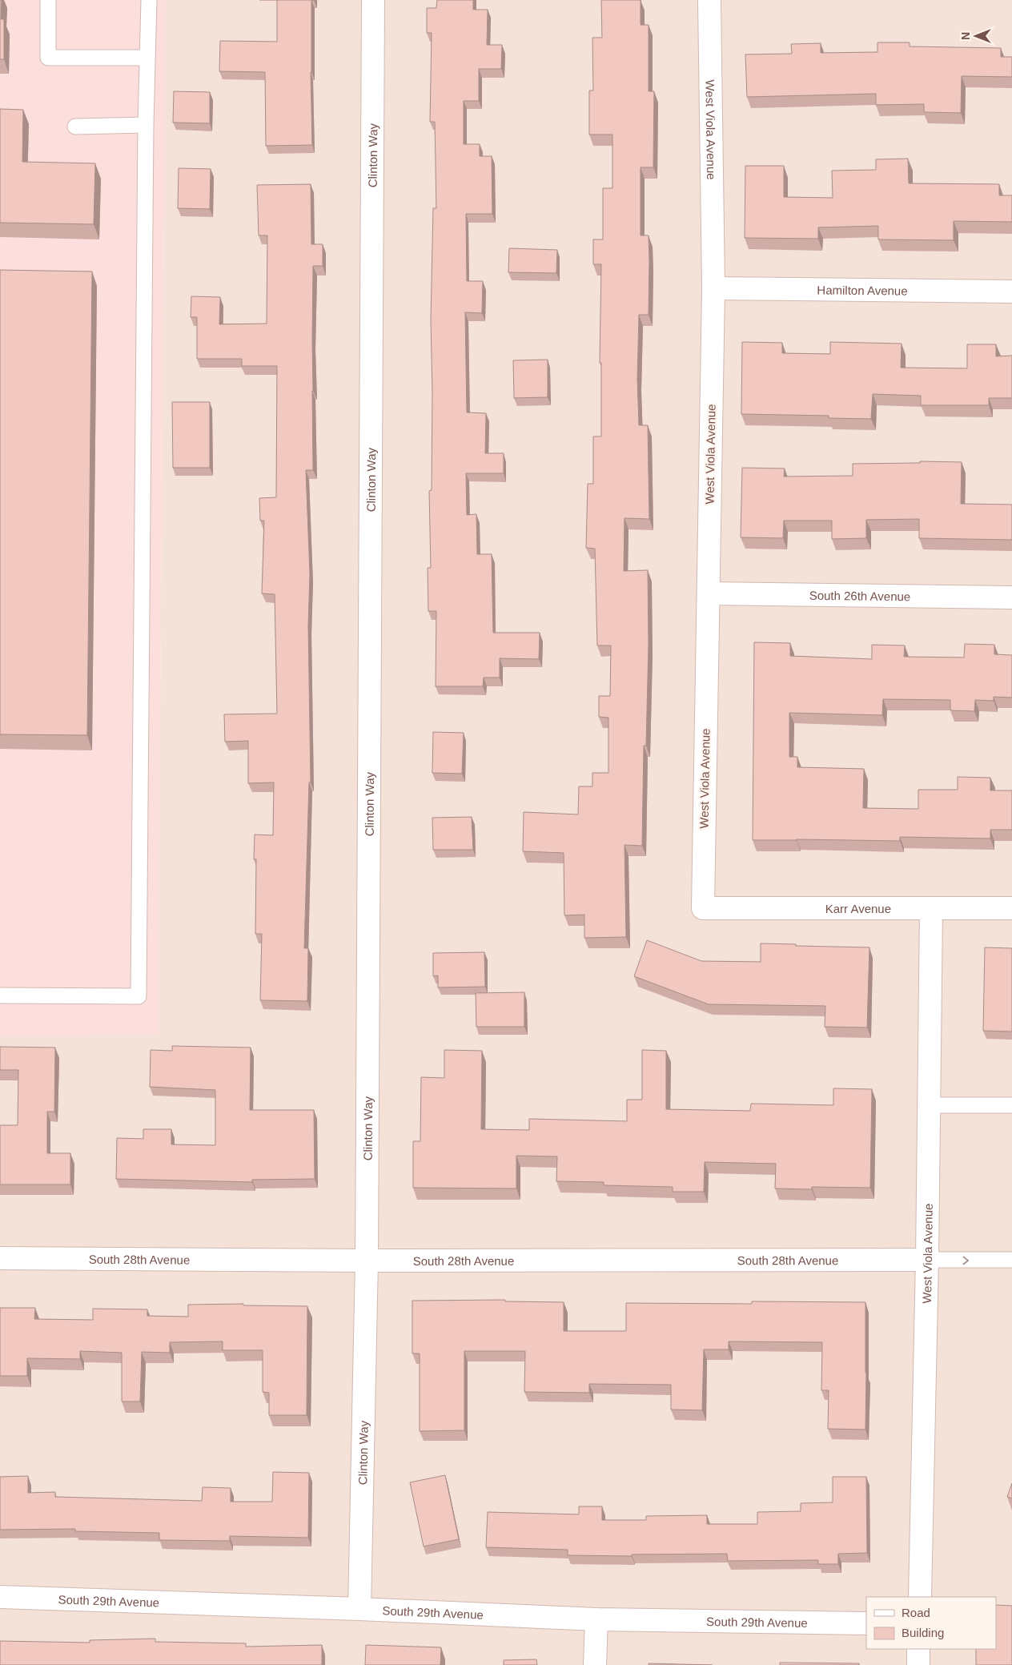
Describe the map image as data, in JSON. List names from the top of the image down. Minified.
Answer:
{"streets":{"street":["West Viola Avenue","Clinton Way","Hamilton Avenue","South 26th Avenue","Karr Avenue","South 28th Avenue","South 29th Avenue"]},"crossings":[["West Viola Avenue","Hamilton Avenue"],["West Viola Avenue","South 26th Avenue"],["West Viola Avenue","Karr Avenue"],["West Viola Avenue","South 28th Avenue"],["Clinton Way","South 28th Avenue"],["Clinton Way","South 29th Avenue"]],"legend":["Road","Building"],"north":"left"}
